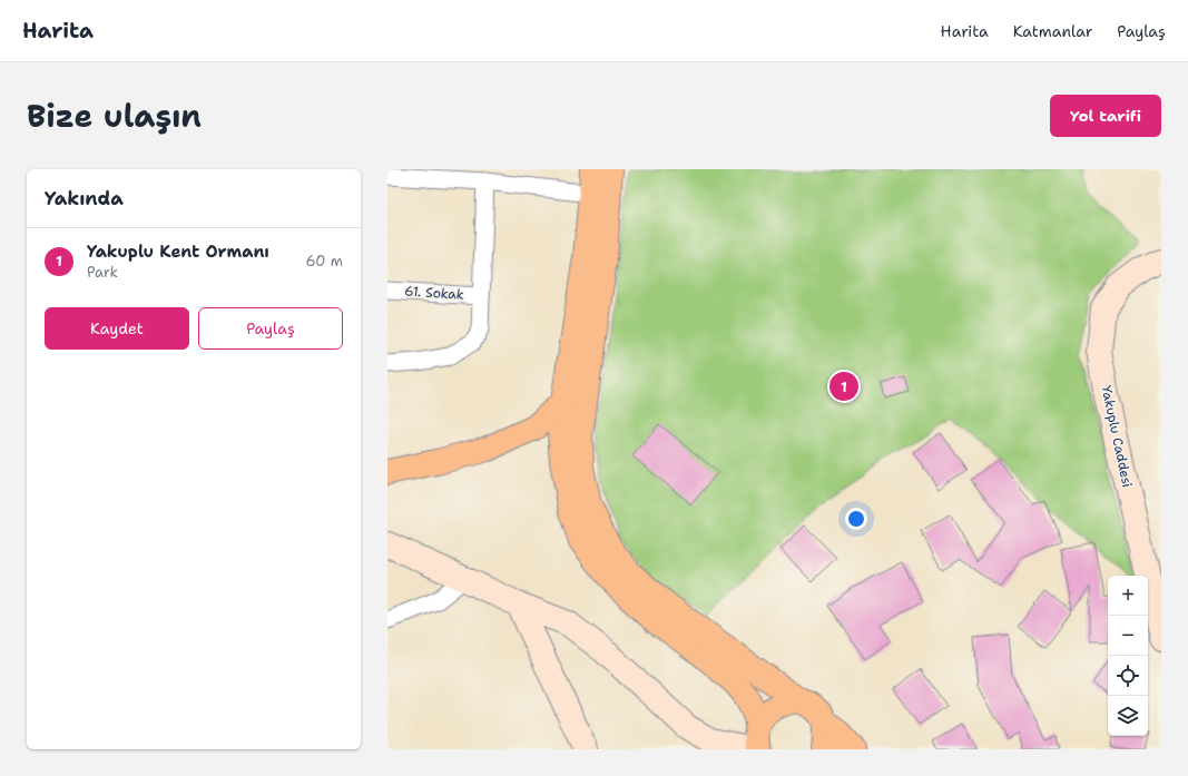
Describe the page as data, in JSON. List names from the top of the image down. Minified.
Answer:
{"streets":{"street":["61. Sokak","Yakuplu Caddesi"]},"page":{"header":"Harita","nav":["Harita","Katmanlar","Paylaş"],"title":"Bize ulaşın","buttons":["Yol tarifi",["Kaydet","Paylaş"]],"heading":"Yakında","list":[{"mark":"1","name":"Yakuplu Kent Ormanı","note":"Park","value":"60 m"}],"pins":"1","map_buttons":["+","−"]}}
